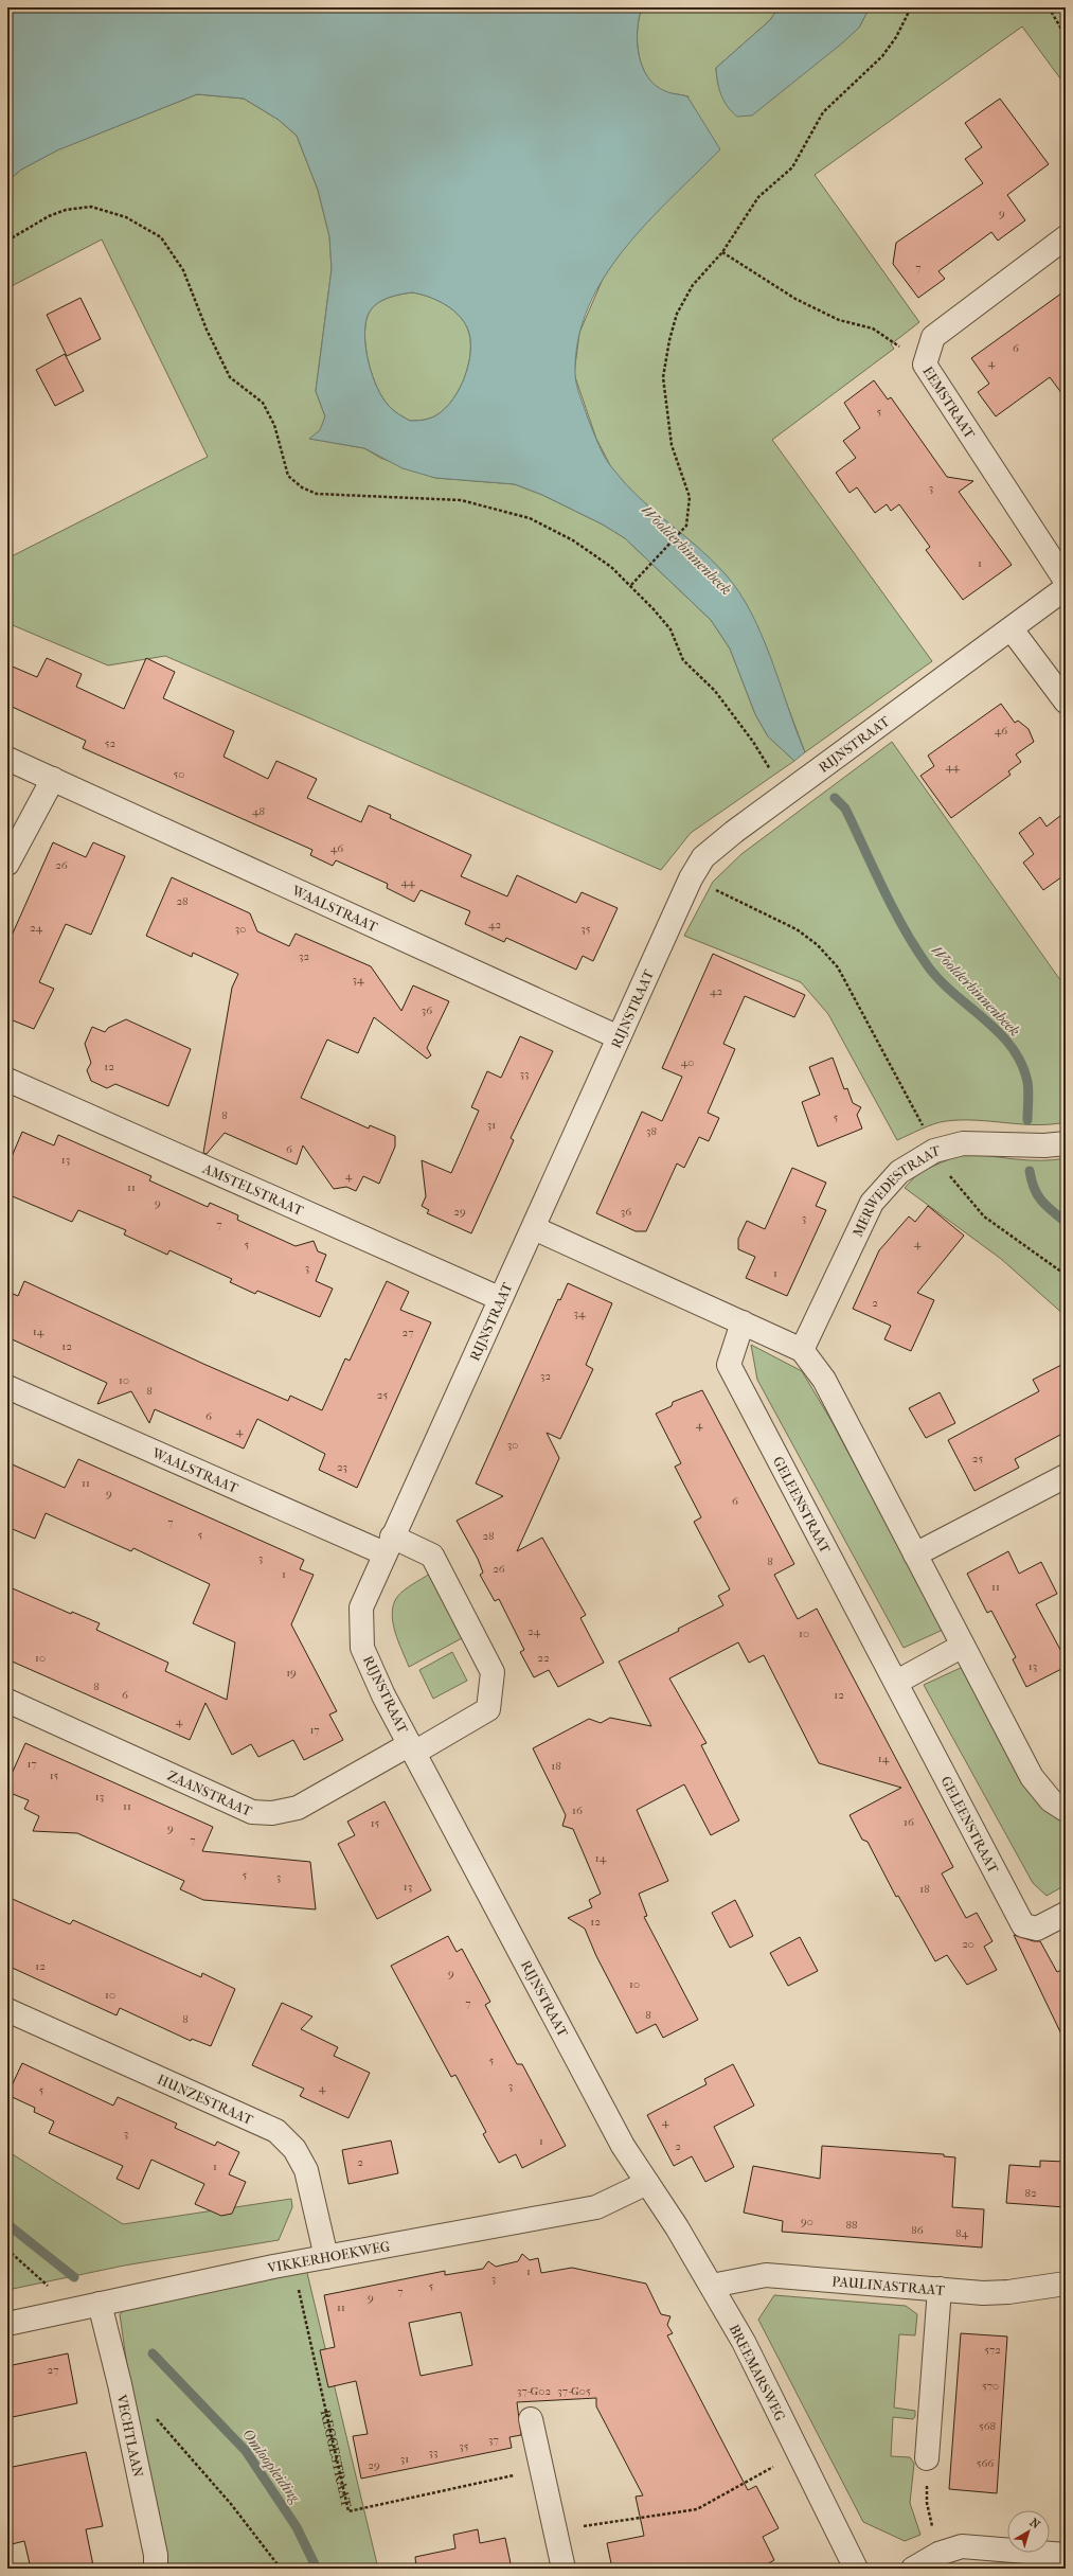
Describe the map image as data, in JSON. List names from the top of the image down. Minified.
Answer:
{"streets":{"street":["EEMSTRAAT","RIJNSTRAAT","WAALSTRAAT","AMSTELSTRAAT","MERWEDESTRAAT","GELEENSTRAAT","ZAANSTRAAT","HUNZESTRAAT","VIKKERHOEKWEG","PAULINASTRAAT","BREEMARSWEG","VECHTLAAN"],"path":["REGGESTRAAT"]},"crossings":[["RIJNSTRAAT","WAALSTRAAT"],["RIJNSTRAAT","AMSTELSTRAAT"],["RIJNSTRAAT","ZAANSTRAAT"],["RIJNSTRAAT","VIKKERHOEKWEG"],["RIJNSTRAAT","BREEMARSWEG"],["WAALSTRAAT","ZAANSTRAAT"],["HUNZESTRAAT","VIKKERHOEKWEG"],["VIKKERHOEKWEG","BREEMARSWEG"],["VIKKERHOEKWEG","VECHTLAAN"],["VIKKERHOEKWEG","REGGESTRAAT"],["PAULINASTRAAT","BREEMARSWEG"]],"water":["Woolderbinnenbeek","Omloopleiding"],"house_numbers":["9","7","6","4","5","3","1","46","52","44","50","48","46","26","44","28","42","24","30","35","32","34","42","36","40","12","33","8","5","31","38","6","13","4","11","9","29","36","3","7","4","5","3","1","2","34","14","27","12","32","10","8","25","6","4","4","30","25","23","11","9","6","7","5","28","3","8","26","1","11","24","10","10","22","13","19","8","6","12","4","17","14","17","18","15","13","11","16","16","15","9","7","14","5","3","13","18","12","20","12","9","10","10","7","8","8","5","3","4","5","4","3","1","2","2","1","82","90","88","86","84","1","3","5","7","9","11","572","27","570","37-G02","37-G05","568","37","35","33","31","566","29"],"north":"top right"}
